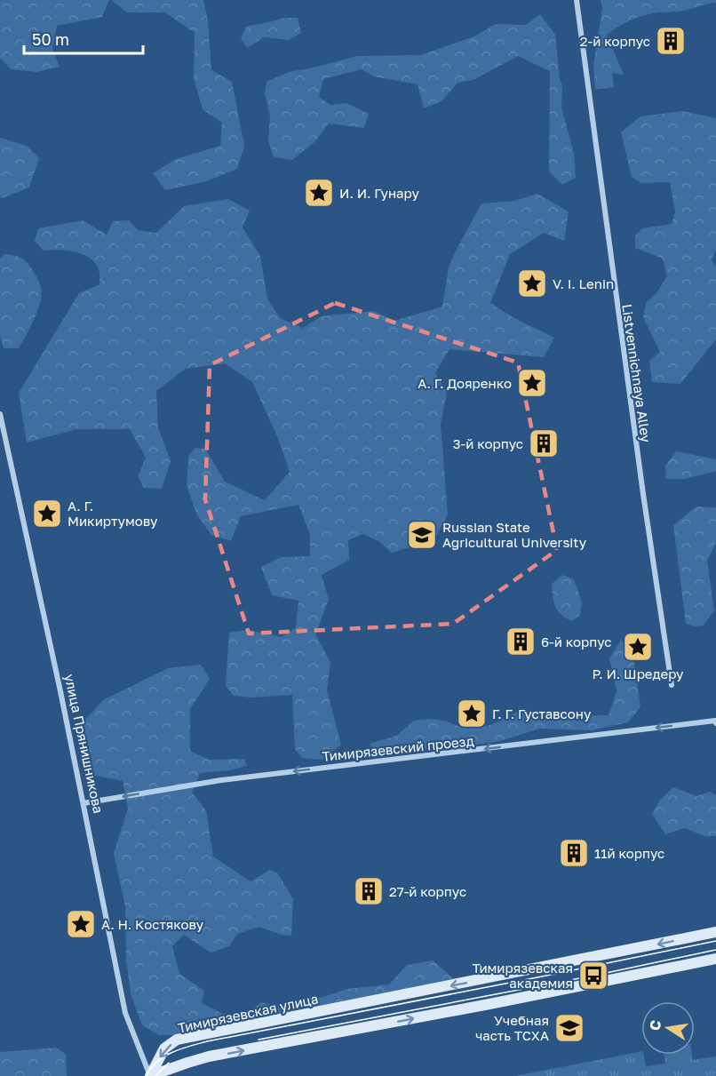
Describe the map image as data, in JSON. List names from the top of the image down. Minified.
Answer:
{"streets":{"main road":["Тимирязевская улица"],"street":["Listvennichnaya Alley","улица Прянишникова","Тимирязевский проезд"]},"crossings":[["улица Прянишникова","Тимирязевский проезд"],["улица Прянишникова","Тимирязевская улица"]],"one_way":["Тимирязевский проезд"],"places":{"building":["2-й корпус","3-й корпус","6-й корпус","11й корпус","27-й корпус"],"place":["И. И. Гунару","V. I. Lenin","А. Г. Дояренко","А. Г. Микиртумову","Р. И. Шредеру","Г. Г. Густавсону","А. Н. Костякову"],"school or university":["Russian State Agricultural University","Учебная часть ТСХА"],"bus stop":["Тимирязевская академия"]},"scale_bar":"50 m","north":"left"}
